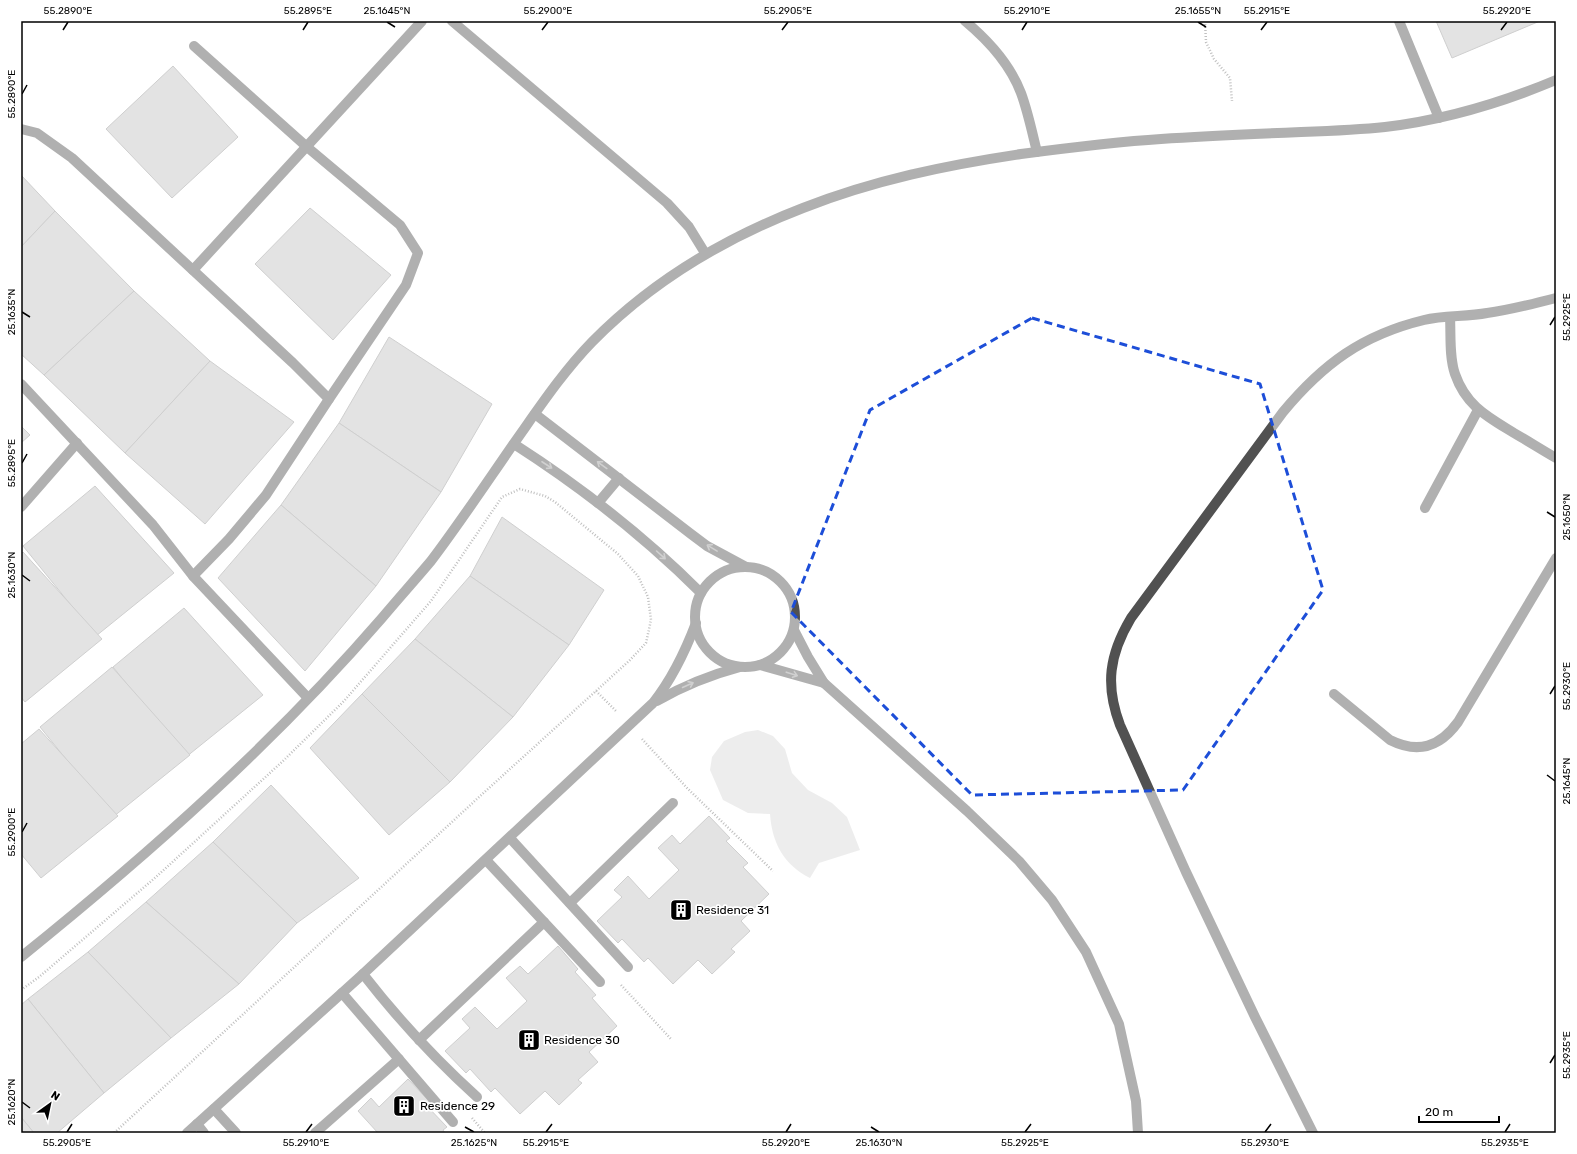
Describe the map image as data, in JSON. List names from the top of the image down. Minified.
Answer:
{"places":{"building":["Residence 31","Residence 30","Residence 29"]},"scale_bar":"20 m","north":"top right","coordinates":["55.2890°E","55.2895°E","25.1645°N","55.2900°E","55.2905°E","55.2910°E","25.1655°N","55.2915°E","55.2920°E","25.1635°N","55.2925°E","25.1650°N","25.1630°N","55.2930°E","55.2935°E","25.1620°N","25.1625°N"]}
